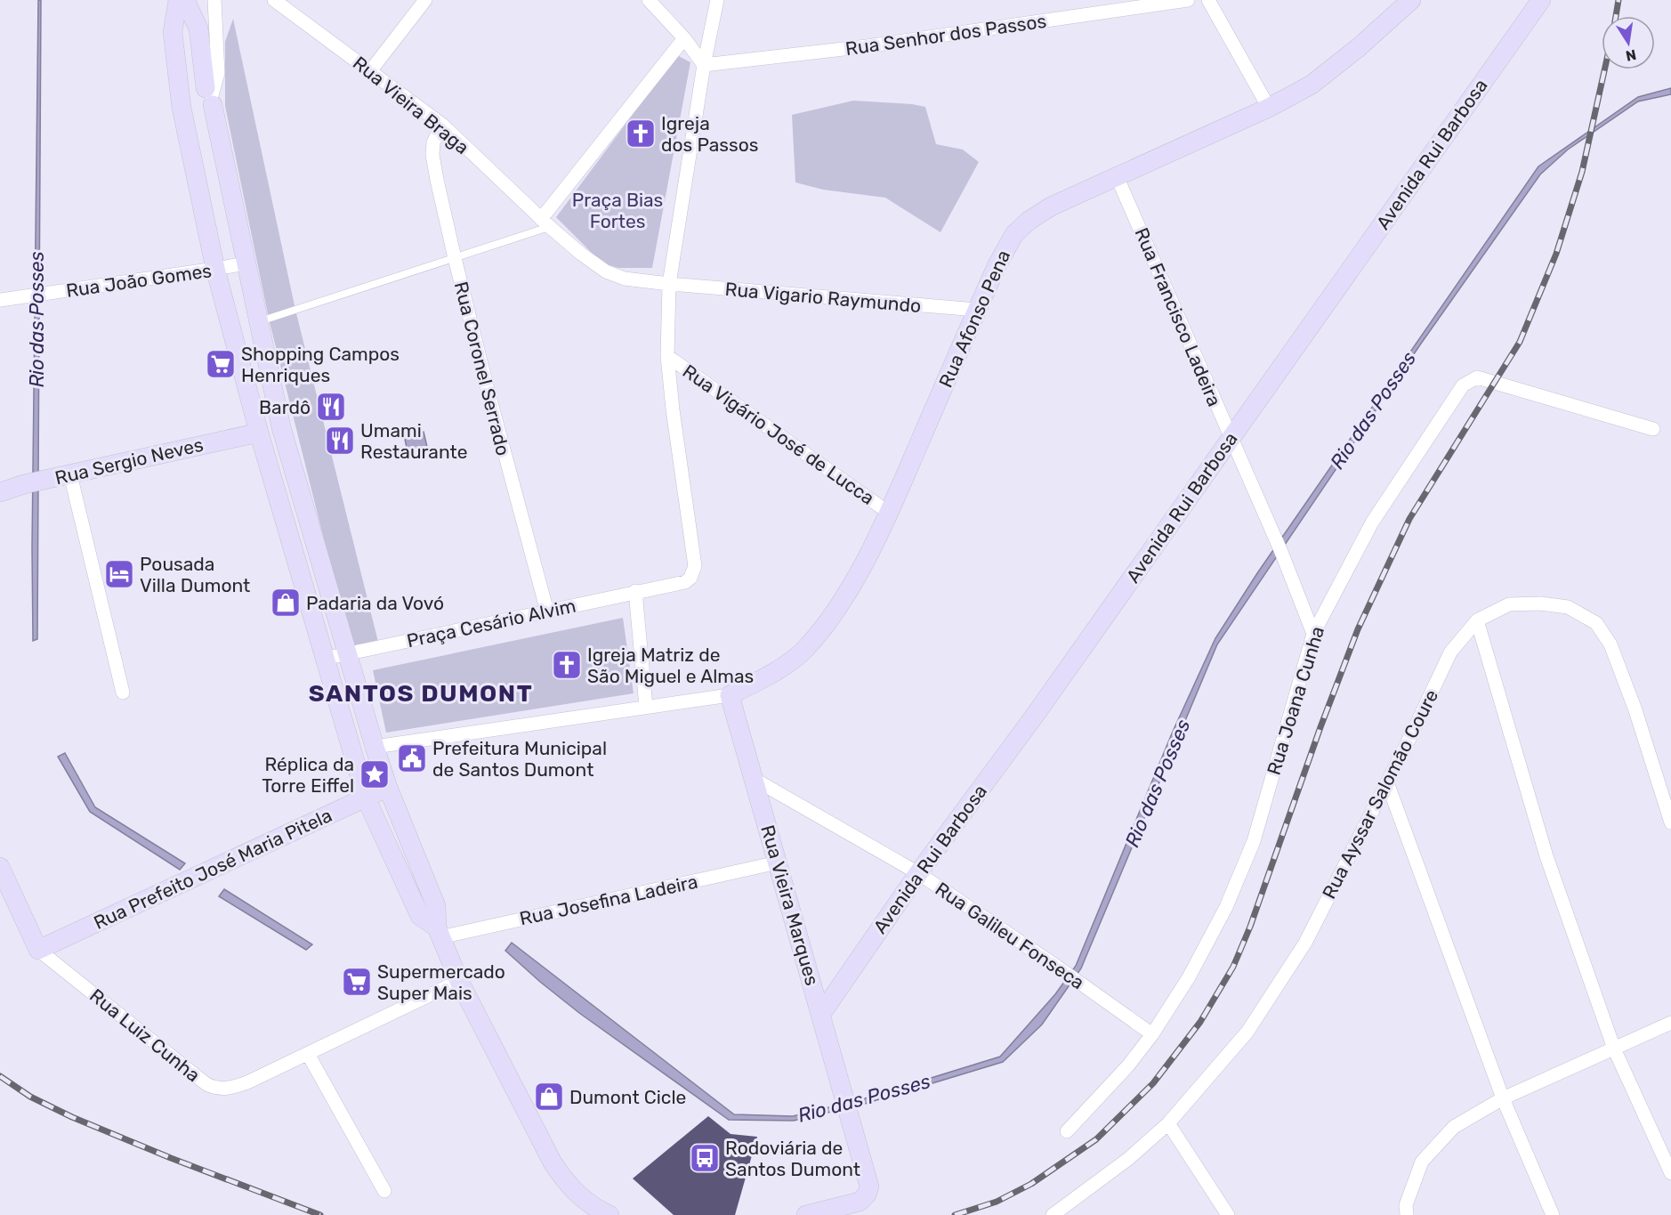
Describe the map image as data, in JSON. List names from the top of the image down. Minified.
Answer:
{"streets":{"main road":["Avenida Rui Barbosa","Rua Afonso Pena","Rua Sergio Neves","Rua Prefeito José Maria Pitela","Rua Vieira Marques","Rua Luiz Cunha"],"street":["Rua Senhor dos Passos","Rua Vieira Braga","Rua João Gomes","Rua Vigario Raymundo","Rua Francisco Ladeira","Rua Coronel Serrado","Rua Vigário José de Lucca","Praça Cesário Alvim","Rua Joana Cunha","Rua Ayssar Salomão Coure","Rua Josefina Ladeira","Rua Galileu Fonseca"]},"crossings":[["Rua Vieira Braga","Rua Coronel Serrado"],["Avenida Rui Barbosa","Rua Francisco Ladeira"],["Avenida Rui Barbosa","Rua Vieira Marques"],["Avenida Rui Barbosa","Rua Galileu Fonseca"],["Rua Vigario Raymundo","Rua Afonso Pena"],["Rua Francisco Ladeira","Rua Afonso Pena"],["Rua Francisco Ladeira","Rua Joana Cunha"],["Rua Afonso Pena","Rua Vigário José de Lucca"],["Rua Afonso Pena","Rua Vieira Marques"],["Rua Coronel Serrado","Praça Cesário Alvim"],["Rua Vigário José de Lucca","Praça Cesário Alvim"],["Rua Joana Cunha","Rua Galileu Fonseca"],["Rua Prefeito José Maria Pitela","Rua Luiz Cunha"],["Rua Josefina Ladeira","Rua Vieira Marques"],["Rua Vieira Marques","Rua Galileu Fonseca"]],"districts":["SANTOS DUMONT"],"water":["Rio das Posses"],"parks":["Praça Bias Fortes"],"places":{"church":["Igreja dos Passos","Igreja Matriz de São Miguel e Almas"],"supermarket":["Shopping Campos Henriques","Supermercado Super Mais"],"restaurant":["Bardô","Umami Restaurante"],"hotel":["Pousada Villa Dumont"],"shop":["Padaria da Vovó","Dumont Cicle"],"public building":["Prefeitura Municipal de Santos Dumont"],"place":["Réplica da Torre Eiffel"],"bus stop":["Rodoviária de Santos Dumont"]},"north":"bottom"}
